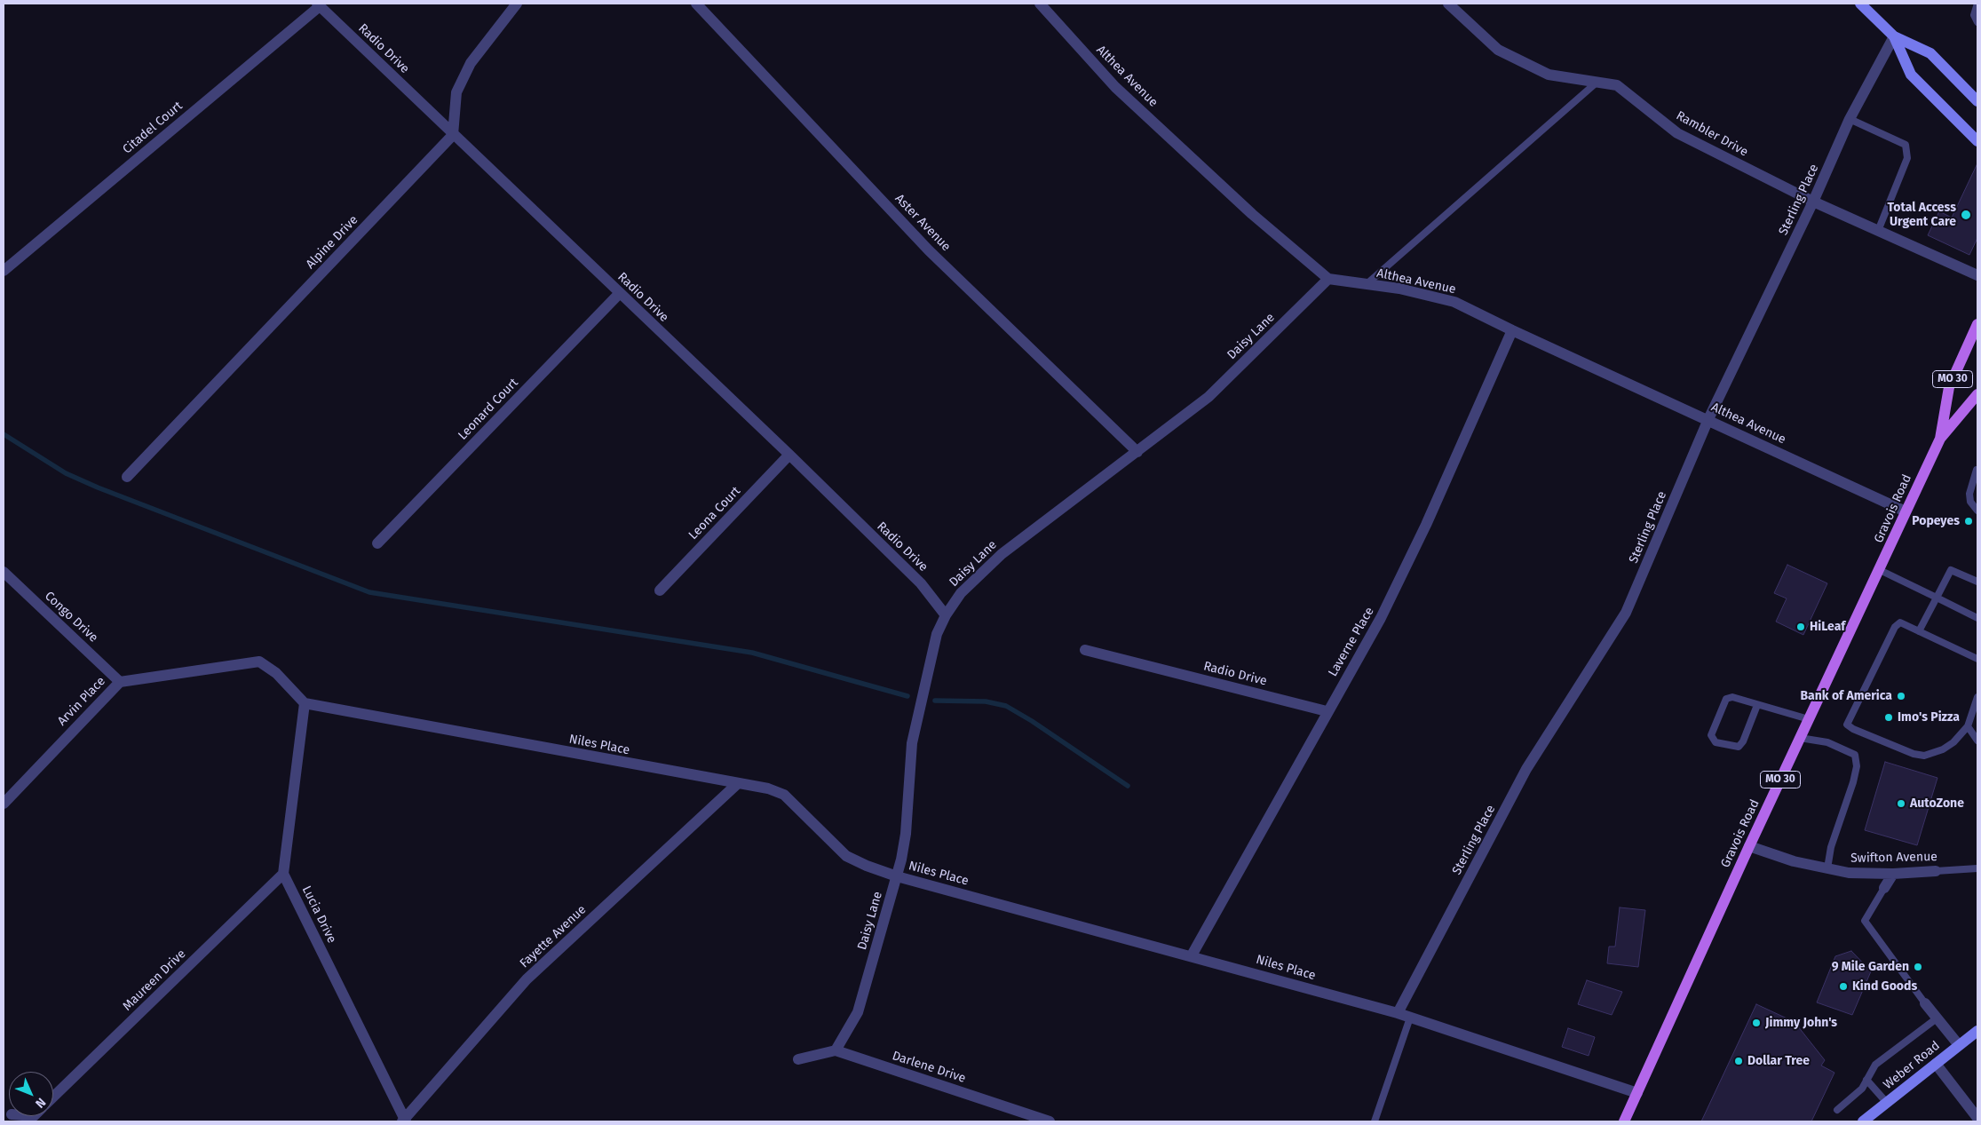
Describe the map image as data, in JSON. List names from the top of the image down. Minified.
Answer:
{"streets":{"main road":["MO 30","Gravois Road","Weber Road"],"street":["Radio Drive","Althea Avenue","Citadel Court","Rambler Drive","Sterling Place","Aster Avenue","Alpine Drive","Daisy Lane","Leonard Court","Leona Court","Congo Drive","Laverne Place","Arvin Place","Niles Place","Swifton Avenue","Lucia Drive","Fayette Avenue","Maureen Drive","Darlene Drive"]},"crossings":[["Radio Drive","Citadel Court"],["Radio Drive","Alpine Drive"],["Radio Drive","Daisy Lane"],["Radio Drive","Leonard Court"],["Radio Drive","Leona Court"],["Radio Drive","Laverne Place"],["Althea Avenue","Sterling Place"],["Althea Avenue","Daisy Lane"],["Althea Avenue","Gravois Road"],["Althea Avenue","Laverne Place"],["Rambler Drive","Sterling Place"],["Sterling Place","Niles Place"],["Aster Avenue","Daisy Lane"],["Daisy Lane","Niles Place"],["Daisy Lane","Darlene Drive"],["Gravois Road","Niles Place"],["Gravois Road","Swifton Avenue"],["Congo Drive","Arvin Place"],["Laverne Place","Niles Place"],["Arvin Place","Niles Place"],["Niles Place","Fayette Avenue"],["Lucia Drive","Fayette Avenue"],["Lucia Drive","Maureen Drive"]],"places":["Total Access Urgent Care","Popeyes","HiLeaf","Bank of America","Imo's Pizza","AutoZone","9 Mile Garden","Kind Goods","Jimmy John's","Dollar Tree"],"north":"bottom right"}
